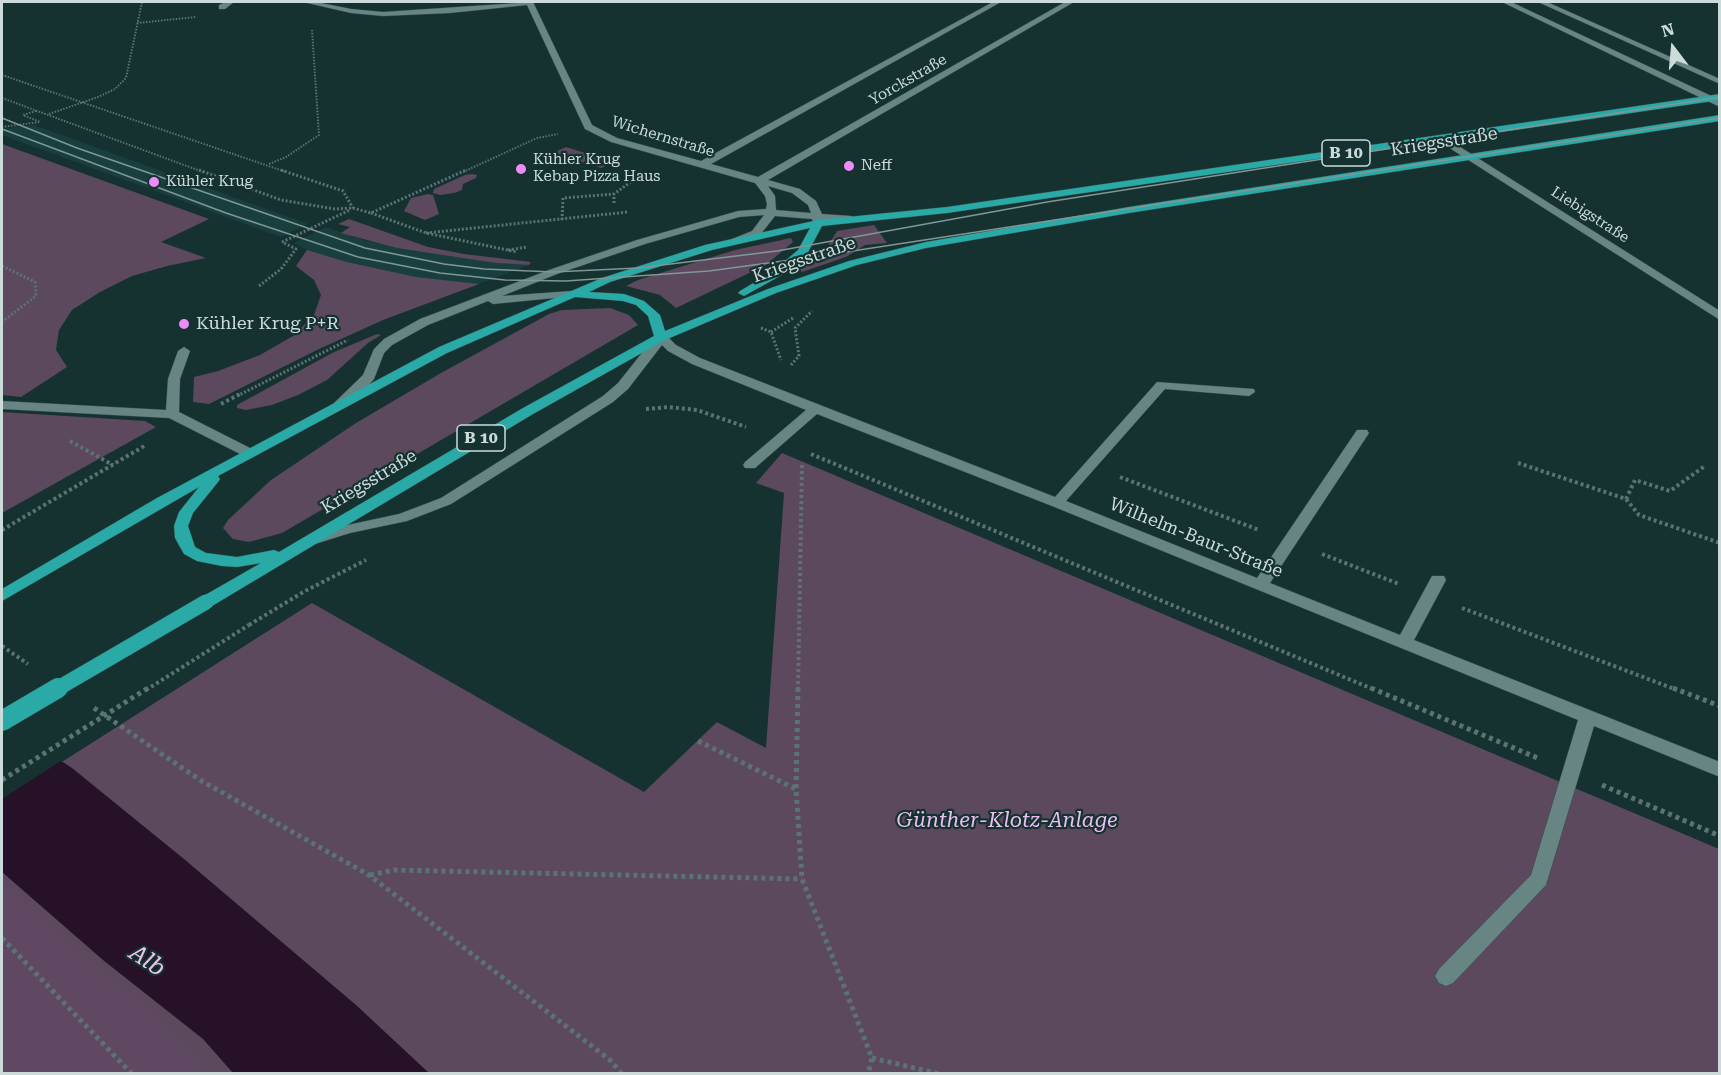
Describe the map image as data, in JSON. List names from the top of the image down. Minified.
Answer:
{"streets":{"main road":["Kriegsstraße","B 10"],"street":["Yorckstraße","Wichernstraße","Liebigstraße","Wilhelm-Baur-Straße"]},"crossings":[["Yorckstraße","Wichernstraße"],["Wichernstraße","Kriegsstraße"],["Kriegsstraße","Liebigstraße"],["Kriegsstraße","Wilhelm-Baur-Straße"]],"water":["Alb"],"parks":["Günther-Klotz-Anlage"],"places":["Neff","Kühler Krug Kebap Pizza Haus","Kühler Krug","Kühler Krug P+R"],"north":"top"}
